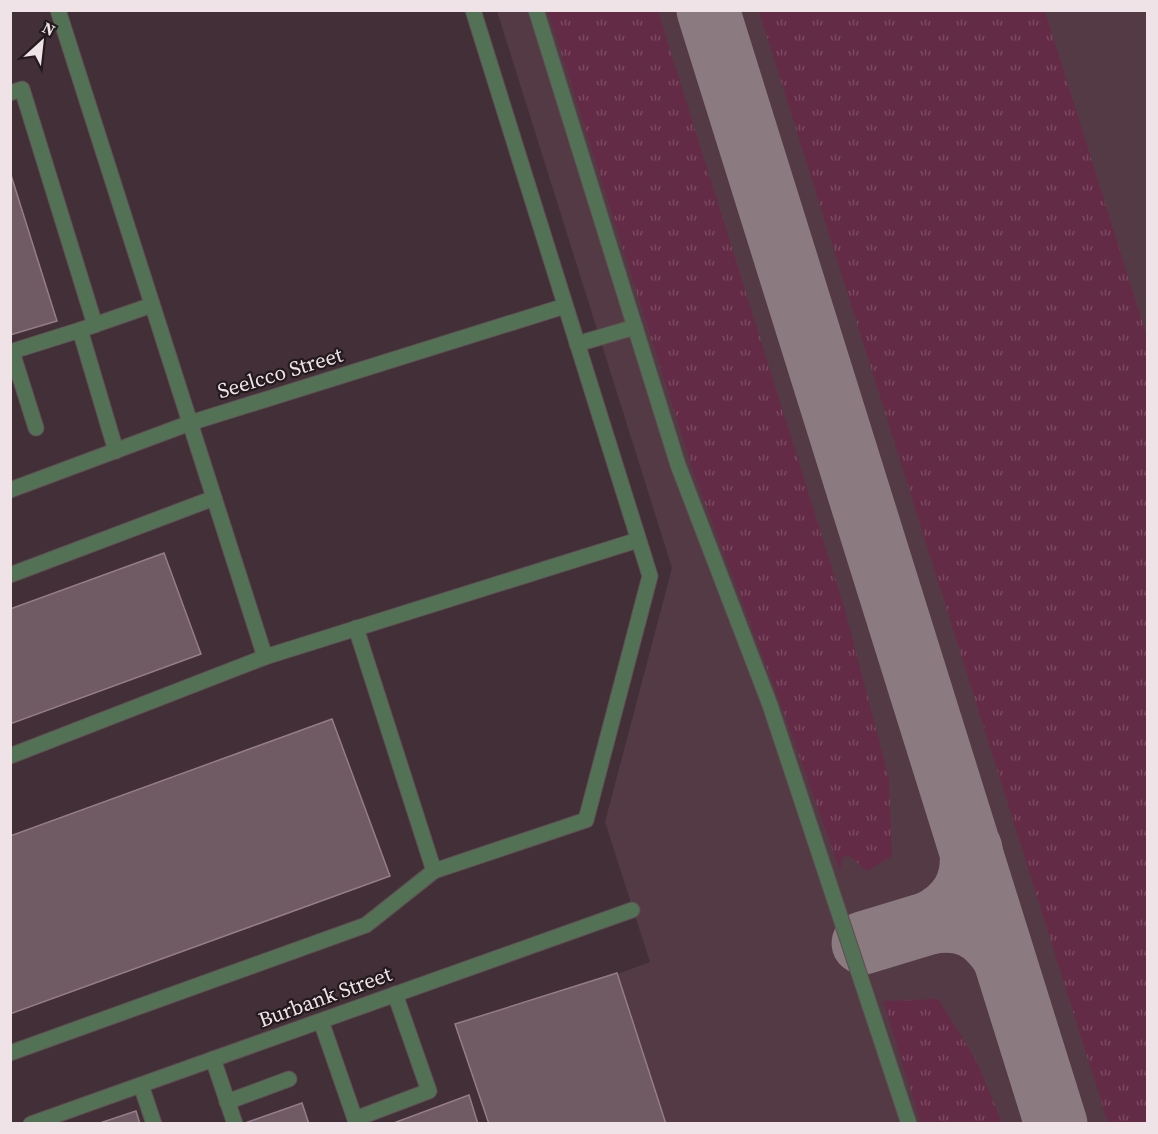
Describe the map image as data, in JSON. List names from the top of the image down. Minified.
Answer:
{"streets":{"street":["Seelcco Street","Burbank Street"]},"north":"top right"}
